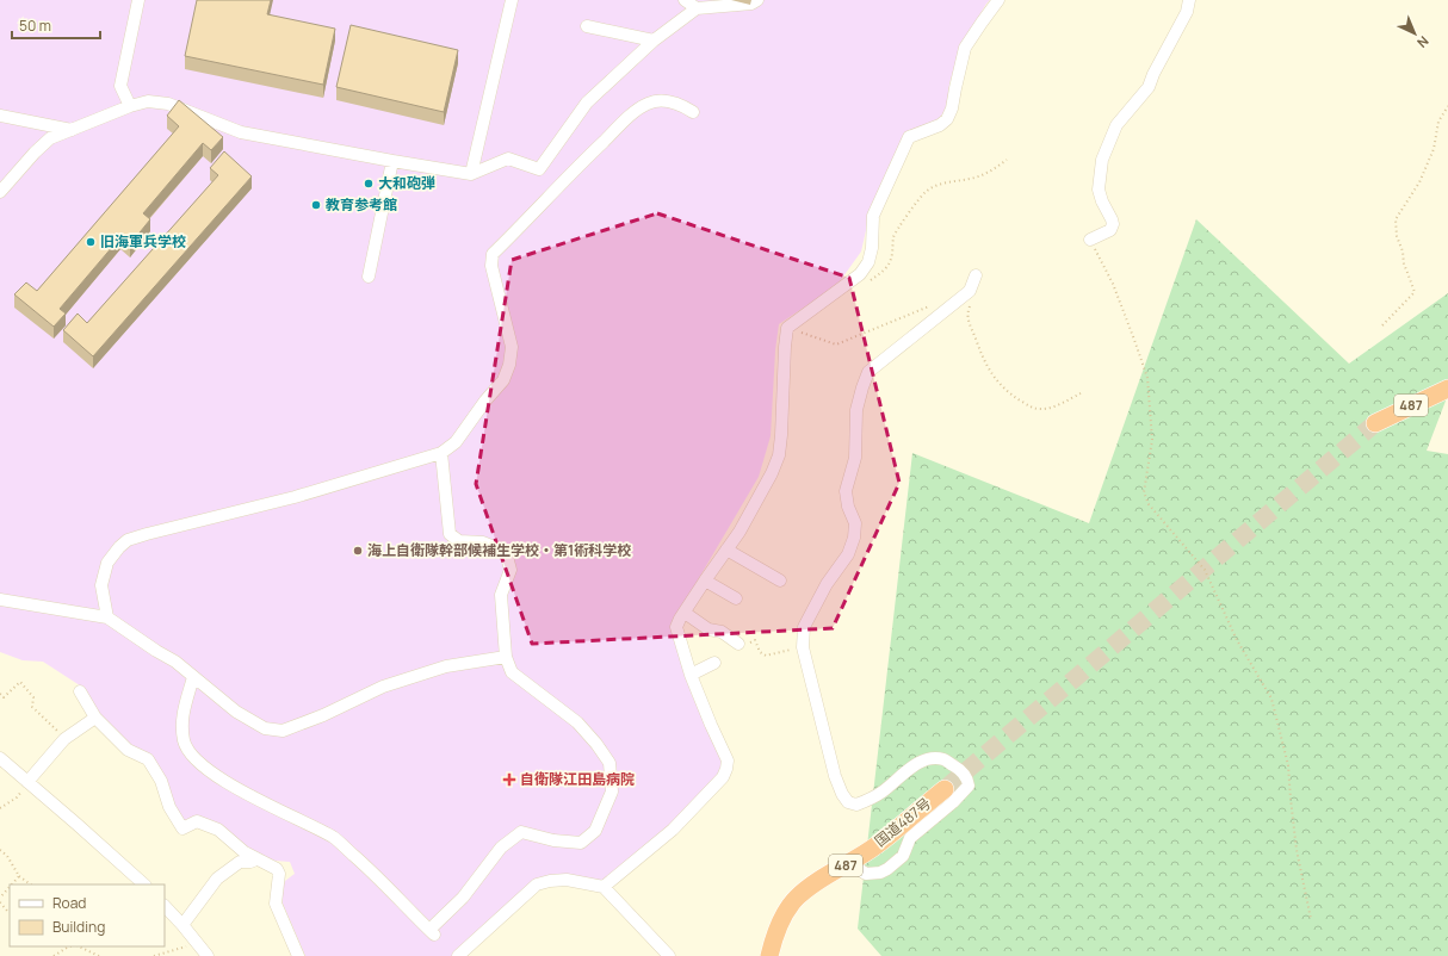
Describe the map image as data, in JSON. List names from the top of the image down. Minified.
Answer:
{"streets":{"highway":["487","国道487号"]},"places":{"other":["大和砲弾","教育参考館","旧海軍兵学校","海上自衛隊幹部候補生学校・第1術科学校"],"health":["自衛隊江田島病院"]},"legend":["Road","Building"],"scale_bar":"50 m","north":"bottom right"}
